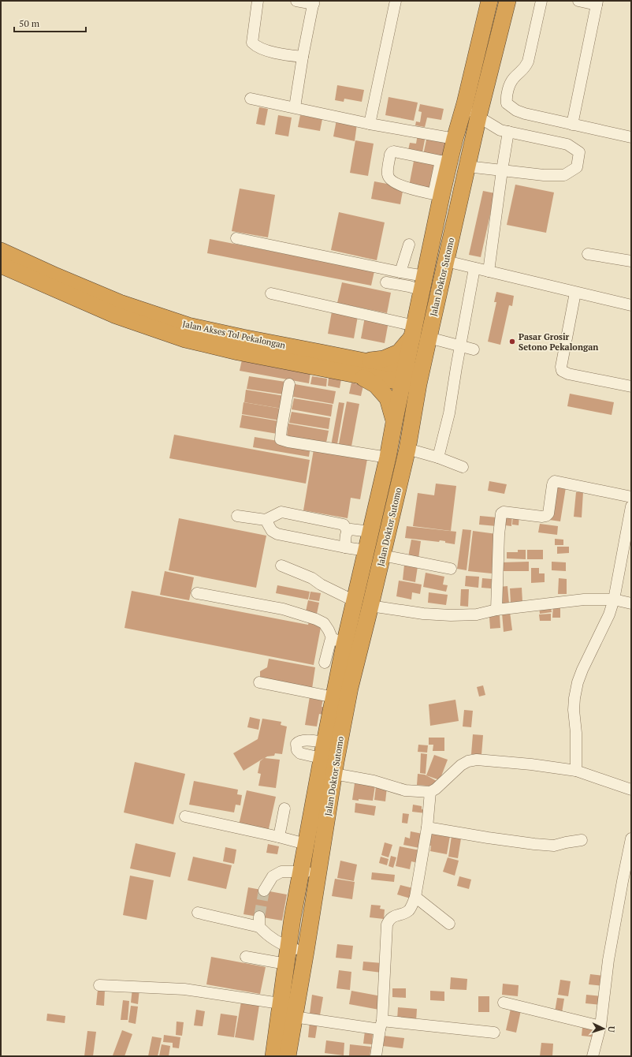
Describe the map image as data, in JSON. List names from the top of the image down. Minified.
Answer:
{"streets":{"highway":["Jalan Doktor Sutomo","Jalan Akses Tol Pekalongan"]},"crossings":[["Jalan Doktor Sutomo","Jalan Akses Tol Pekalongan"]],"places":["Pasar Grosir Setono Pekalongan"],"scale_bar":"50 m","north":"right"}
